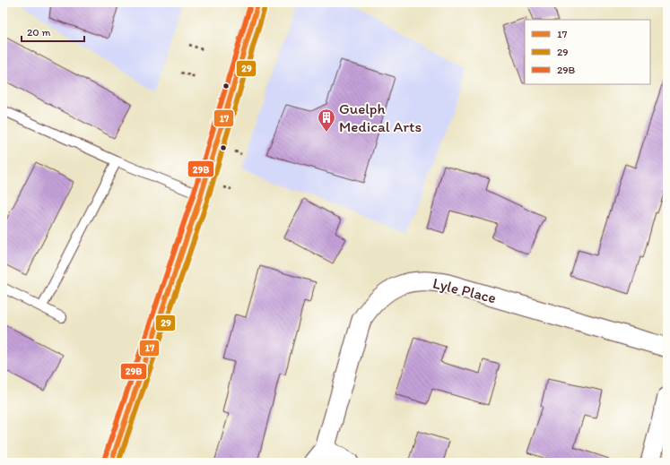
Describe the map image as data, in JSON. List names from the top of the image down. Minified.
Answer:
{"streets":{"street":["Lyle Place"]},"places":{"building":["Guelph Medical Arts"]},"lines":["transit line 17","transit line 29B","transit line 29"],"legend":["17","29","29B"],"scale_bar":"20 m"}
